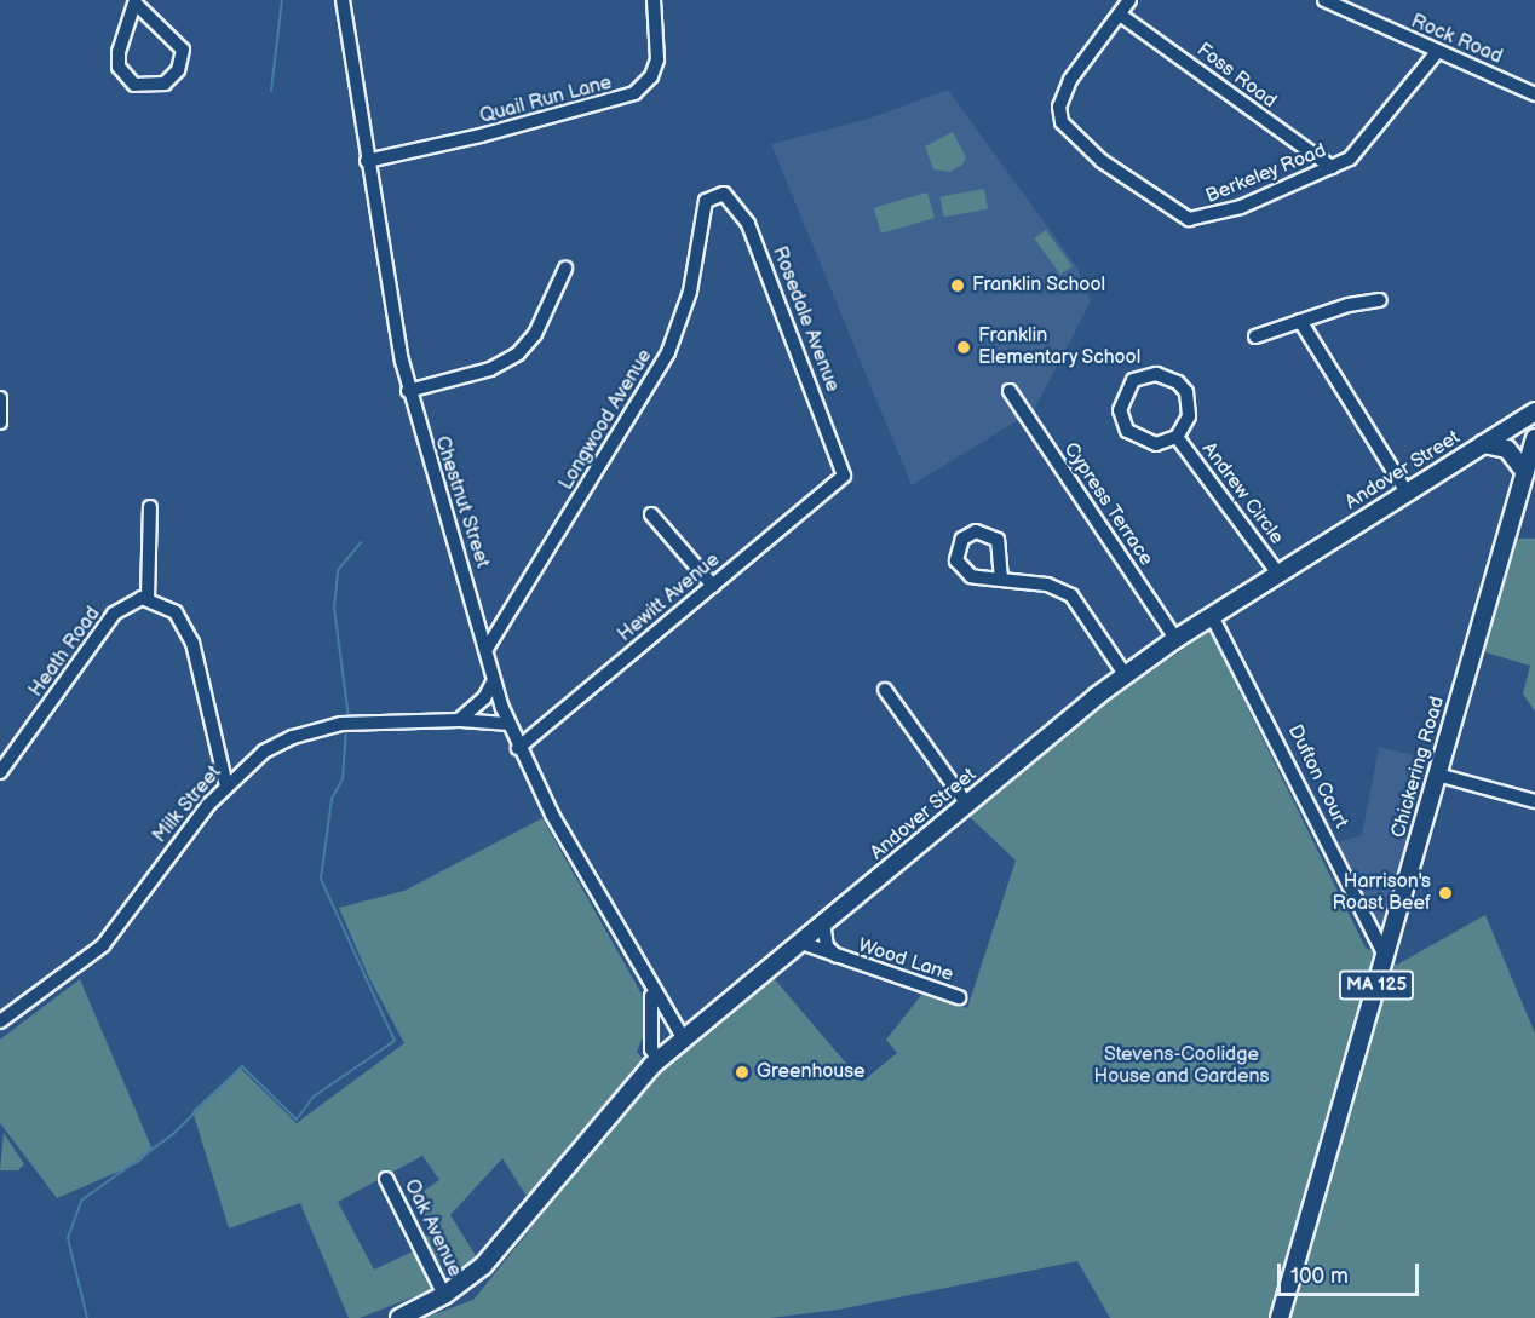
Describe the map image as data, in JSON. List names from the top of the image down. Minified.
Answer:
{"streets":{"main road":["Andover Street","Chickering Road","MA 125"],"street":["Rock Road","Foss Road","Quail Run Lane","Berkeley Road","Rosedale Avenue","Longwood Avenue","Andrew Circle","Chestnut Street","Cypress Terrace","Hewitt Avenue","Heath Road","Dufton Court","Milk Street","Wood Lane","Oak Avenue"]},"crossings":[["Rock Road","Berkeley Road"],["Foss Road","Berkeley Road"],["Quail Run Lane","Chestnut Street"],["Rosedale Avenue","Longwood Avenue"],["Rosedale Avenue","Hewitt Avenue"],["Longwood Avenue","Chestnut Street"],["Andover Street","Andrew Circle"],["Andover Street","Chestnut Street"],["Andover Street","Cypress Terrace"],["Andover Street","Dufton Court"],["Andover Street","Wood Lane"],["Andover Street","Oak Avenue"],["Chestnut Street","Hewitt Avenue"],["Chestnut Street","Milk Street"],["Chickering Road","Dufton Court"]],"parks":["Stevens-Coolidge House and Gardens"],"places":["Franklin School","Franklin Elementary School","Harrison's Roast Beef","Greenhouse"],"scale_bar":"100 m"}
